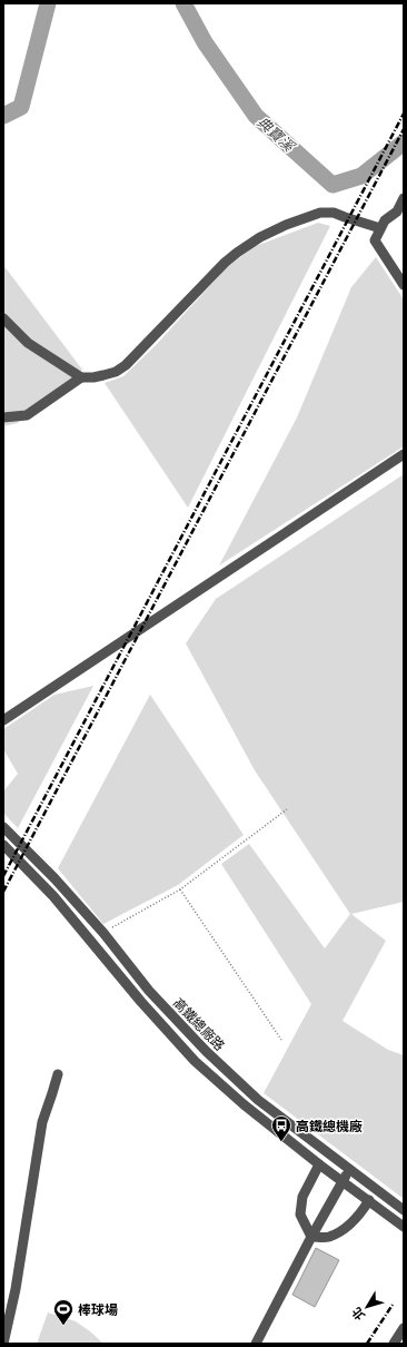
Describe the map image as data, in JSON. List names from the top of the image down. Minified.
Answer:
{"streets":{"street":["高鐵總廠路"]},"water":["典寶溪"],"places":{"bus stop":["高鐵總機廠"],"sports":["棒球場"]},"north":"bottom left"}
